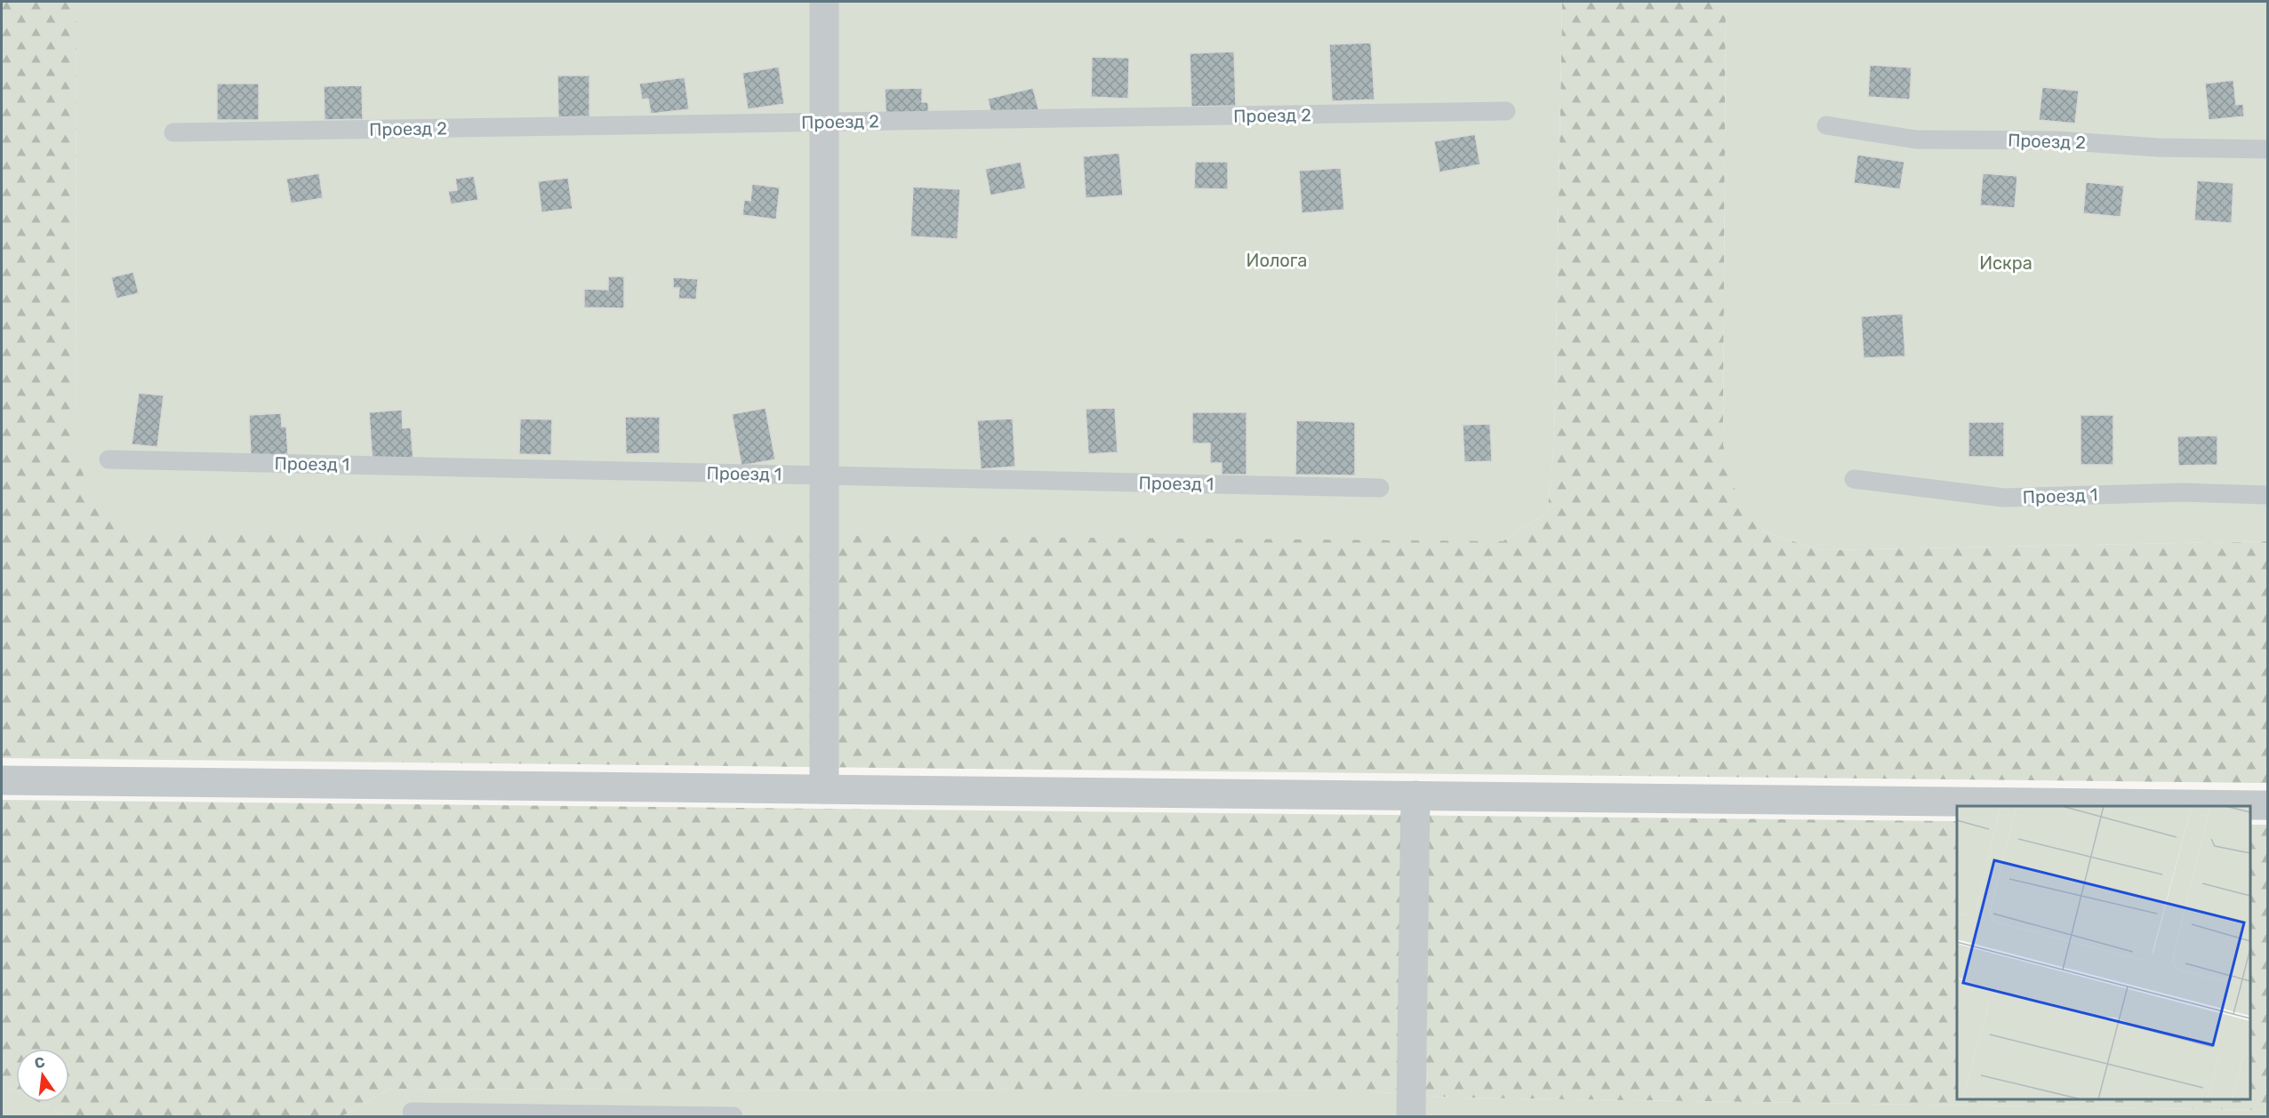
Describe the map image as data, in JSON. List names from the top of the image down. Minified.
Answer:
{"streets":{"lane":["Проезд 2","Проезд 1"]},"parks":["Иолога","Искра"],"north":"top"}
